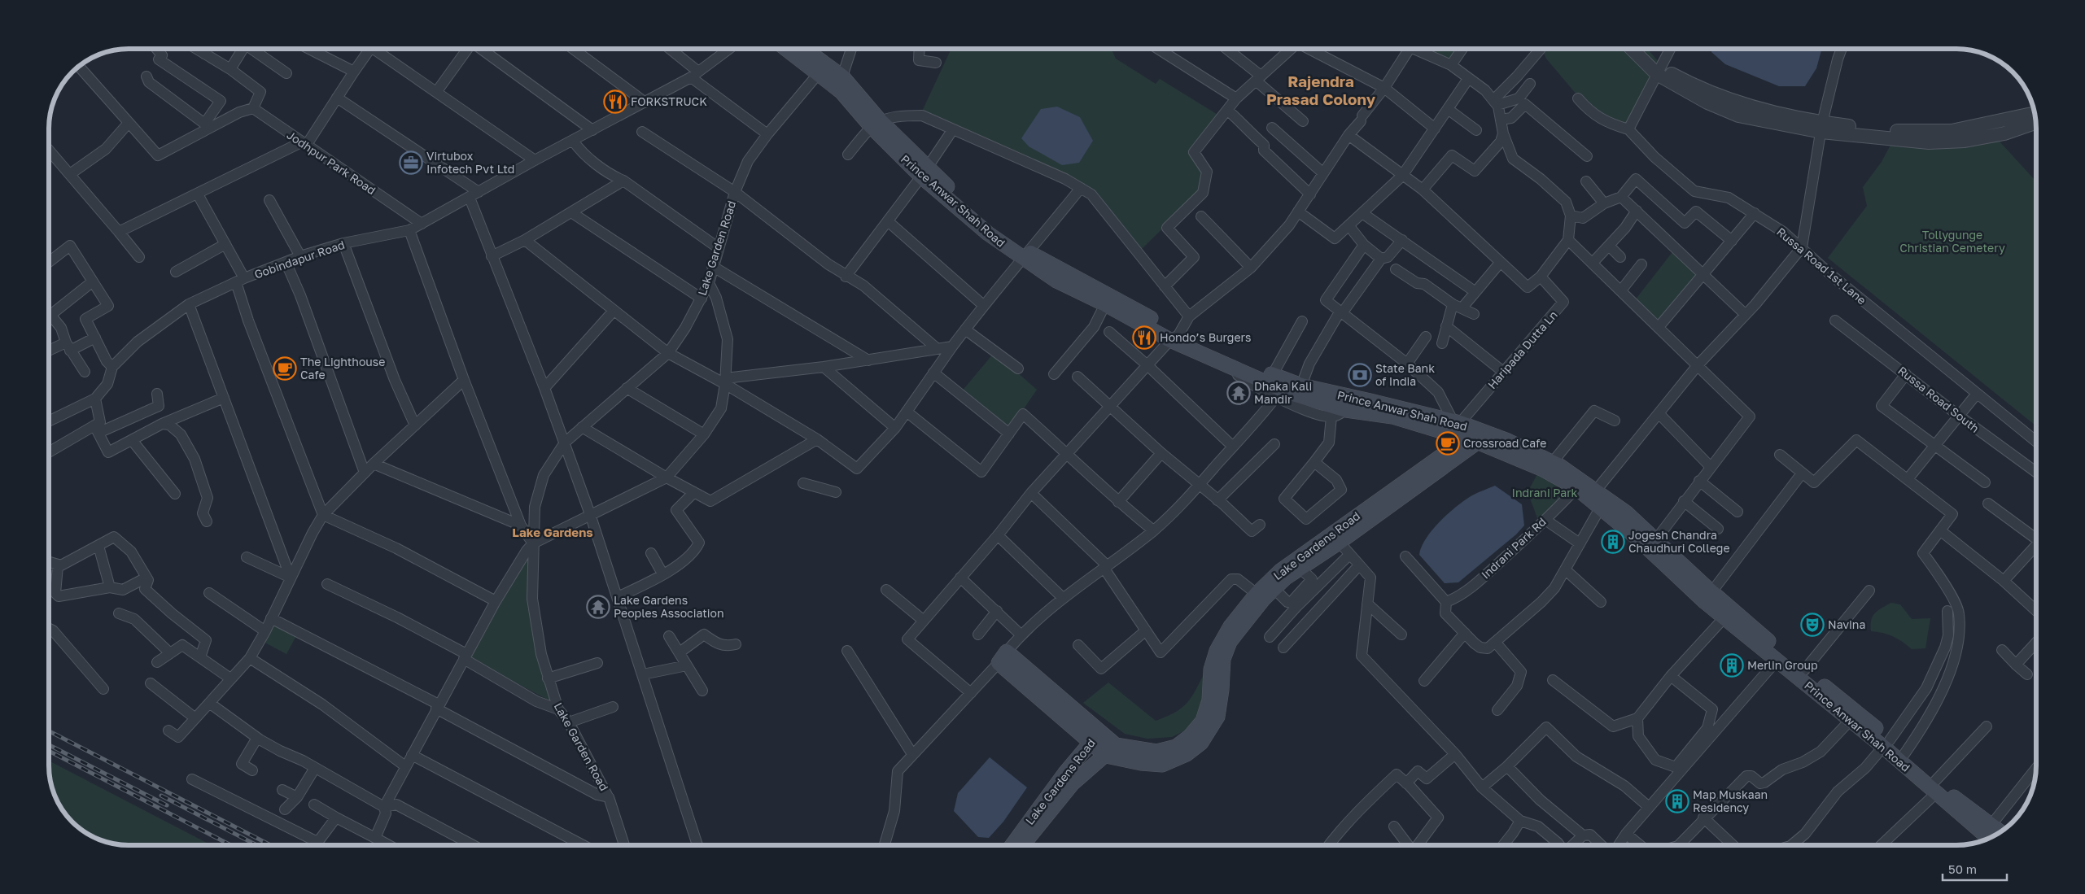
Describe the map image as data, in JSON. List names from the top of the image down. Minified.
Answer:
{"streets":{"main road":["Prince Anwar Shah Road","Lake Gardens Road"],"street":["Jodhpur Park Road","Lake Garden Road","Gobindapur Road","Russa Road 1st Lane","Haripada Dutta Ln","Russa Road South","Indrani Park Rd"]},"crossings":[["Jodhpur Park Road","Gobindapur Road"],["Prince Anwar Shah Road","Lake Garden Road"],["Prince Anwar Shah Road","Haripada Dutta Ln"],["Prince Anwar Shah Road","Lake Gardens Road"],["Prince Anwar Shah Road","Indrani Park Rd"]],"districts":["Rajendra Prasad Colony","Lake Gardens"],"parks":["Tollygunge Christian Cemetery","Indrani Park"],"places":{"restaurant":["FORKSTRUCK","Hondo’s Burgers"],"office":["Virtubox Infotech Pvt Ltd"],"cafe":["The Lighthouse Cafe","Crossroad Cafe"],"bank":["State Bank of India"],"temple":["Dhaka Kali Mandir","Lake Gardens Peoples Association"],"building":["Jogesh Chandra Chaudhuri College","Merlin Group","Map Muskaan Residency"],"theatre":["Navina"]},"scale_bar":"50 m"}
